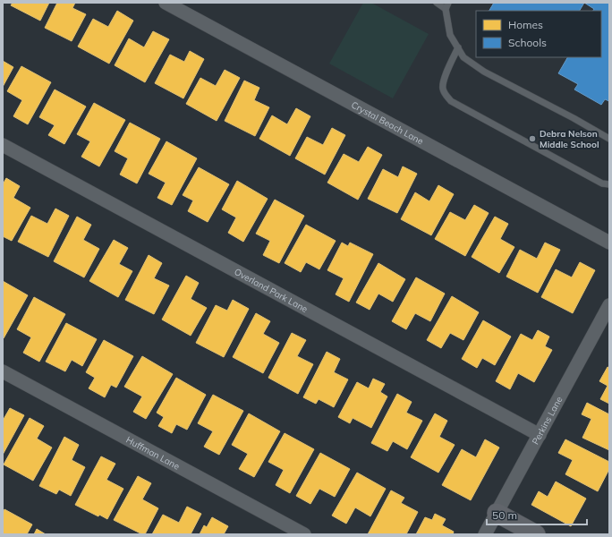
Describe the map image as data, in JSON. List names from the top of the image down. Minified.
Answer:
{"streets":{"street":["Crystal Beach Lane","Overland Park Lane","Perkins Lane","Huffman Lane"]},"crossings":[["Overland Park Lane","Perkins Lane"]],"places":["Debra Nelson Middle School"],"legend":["Homes","Schools"],"scale_bar":"50 m"}
